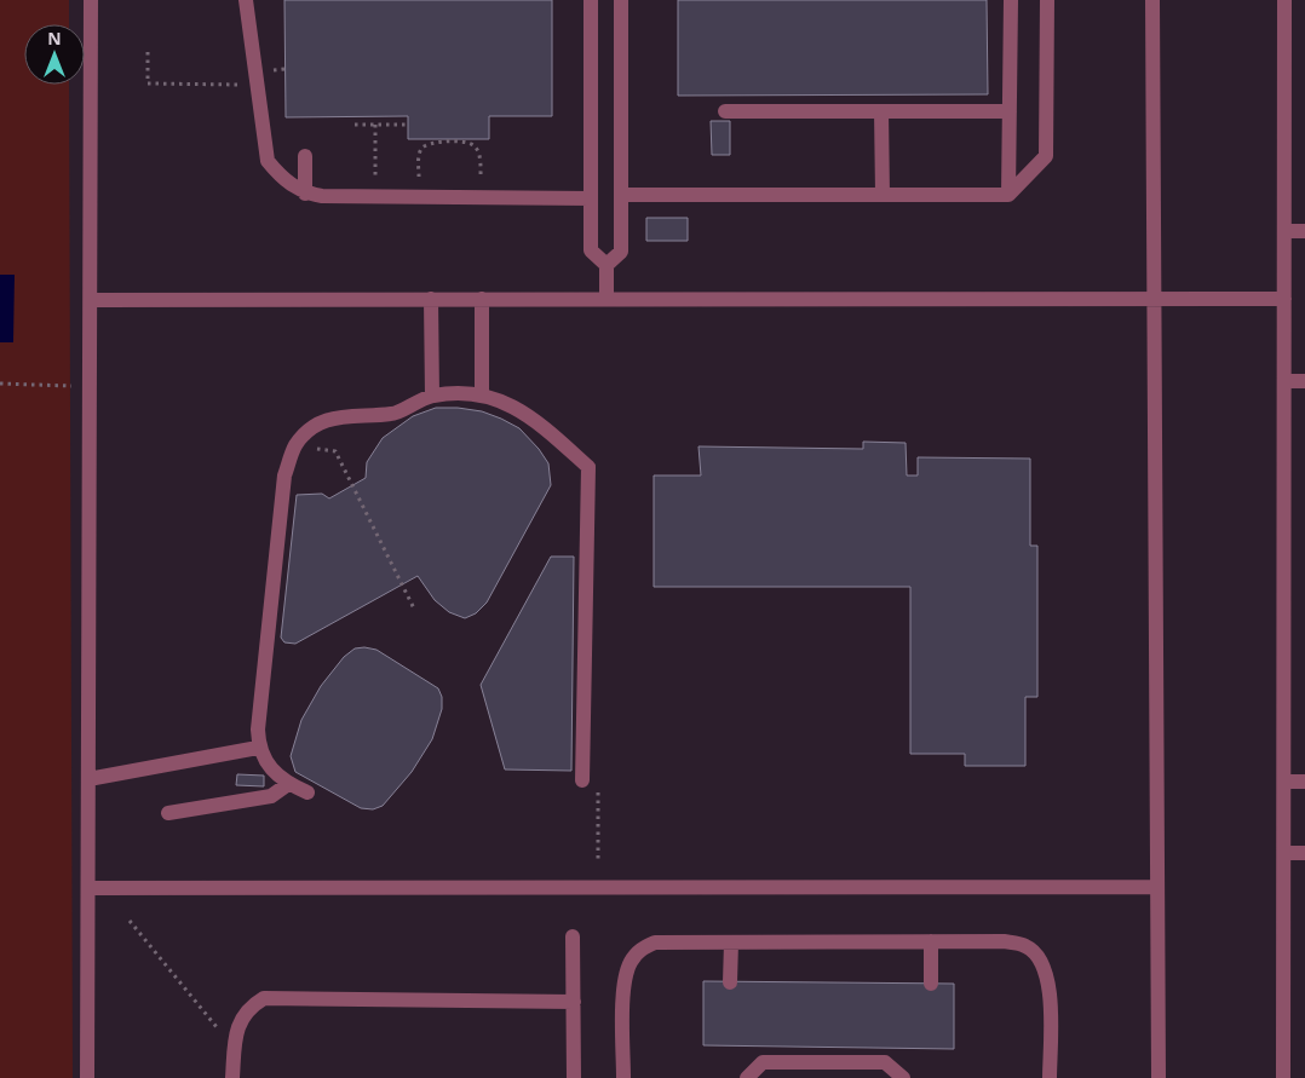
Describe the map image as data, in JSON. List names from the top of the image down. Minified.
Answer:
{"north":"top"}
